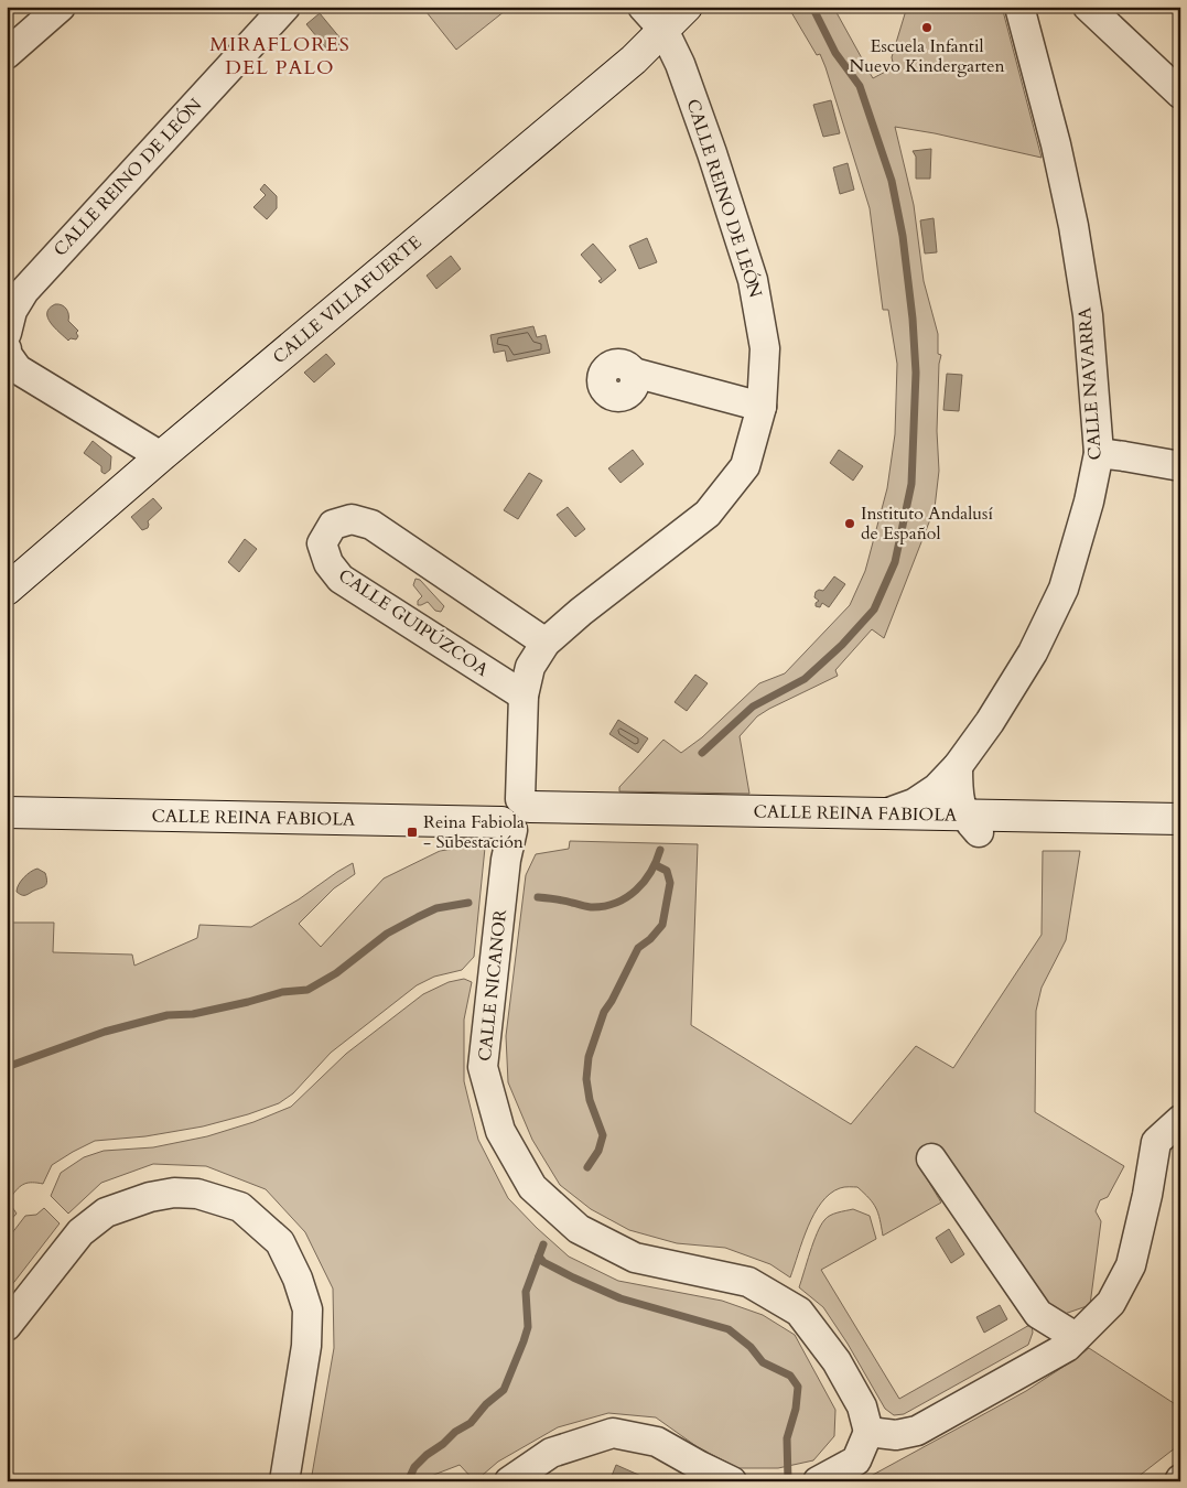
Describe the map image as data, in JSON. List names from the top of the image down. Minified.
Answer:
{"streets":{"street":["CALLE REINO DE LEÓN","CALLE VILLAFUERTE","CALLE NAVARRA","CALLE GUIPÚZCOA","CALLE REINA FABIOLA","CALLE NICANOR"]},"crossings":[["CALLE REINO DE LEÓN","CALLE VILLAFUERTE"],["CALLE REINO DE LEÓN","CALLE GUIPÚZCOA"],["CALLE REINO DE LEÓN","CALLE REINA FABIOLA"],["CALLE REINO DE LEÓN","CALLE NICANOR"],["CALLE NAVARRA","CALLE REINA FABIOLA"],["CALLE REINA FABIOLA","CALLE NICANOR"]],"districts":["MIRAFLORES DEL PALO"],"places":{"other":["Escuela Infantil Nuevo Kindergarten","Instituto Andalusí de Español"],"transit":["Reina Fabiola - Subestación"]}}
